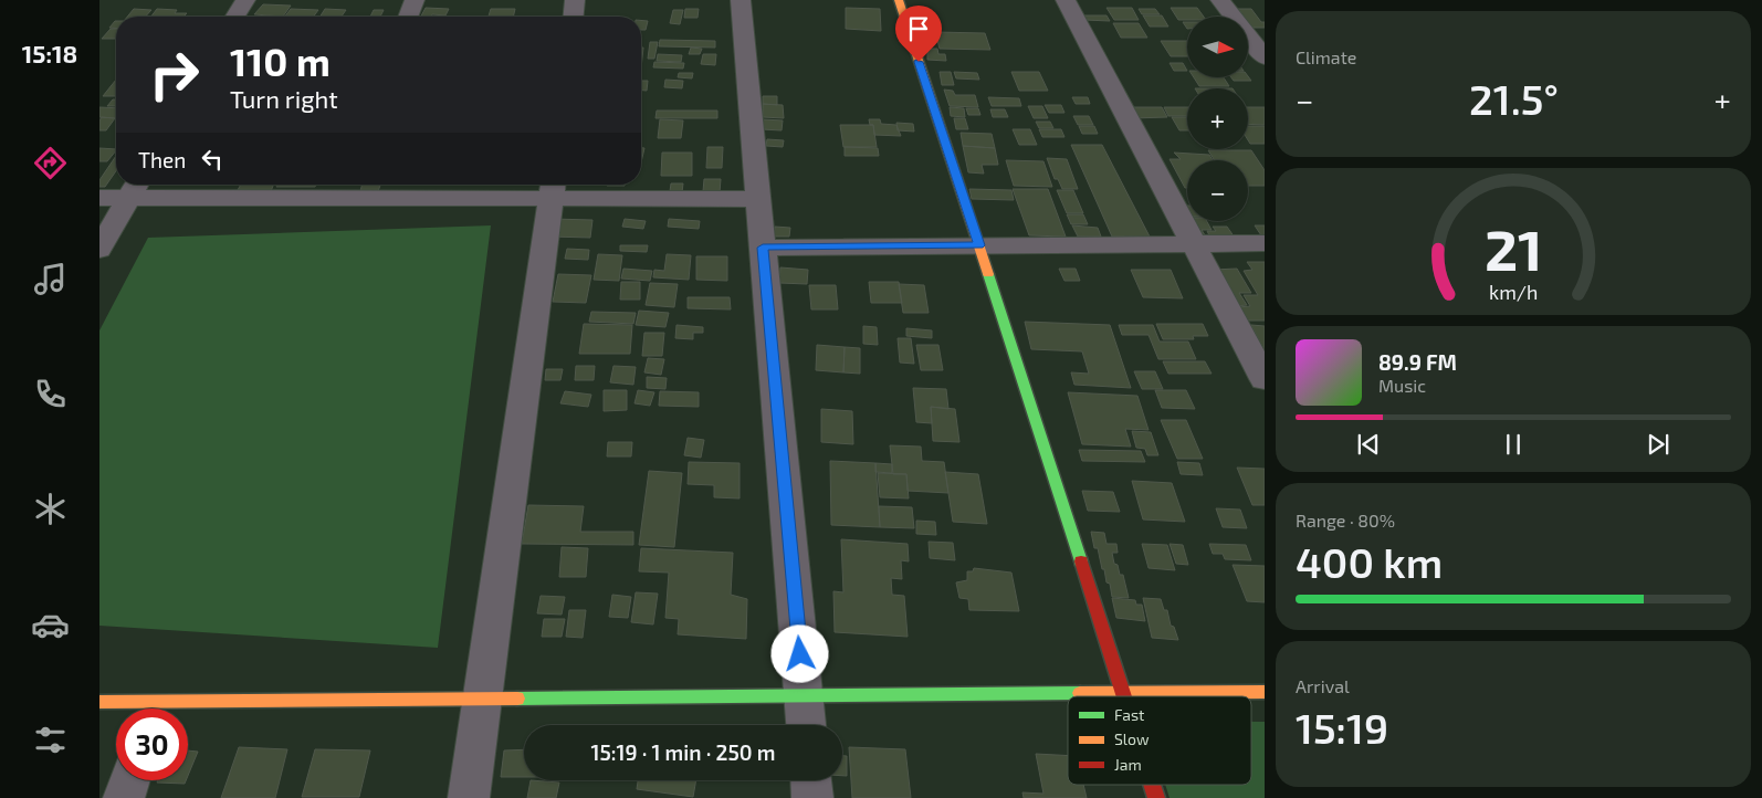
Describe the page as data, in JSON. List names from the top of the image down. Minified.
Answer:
{"legend":["Fast","Slow","Jam"],"north":"right","page":{"tabs":"15:18","tile":["Climate",["Range · 80%","400 km"],["Arrival","15:19"]],"map_buttons":["+","−"],"turn":["110 m","Turn right"],"heat":["−","21.5°","+"],"then":"Then","song":["89.9 FM","Music"],"limit":"30","trip":"15:19 · 1 min · 250 m","gauge":["21","km/h"]}}
